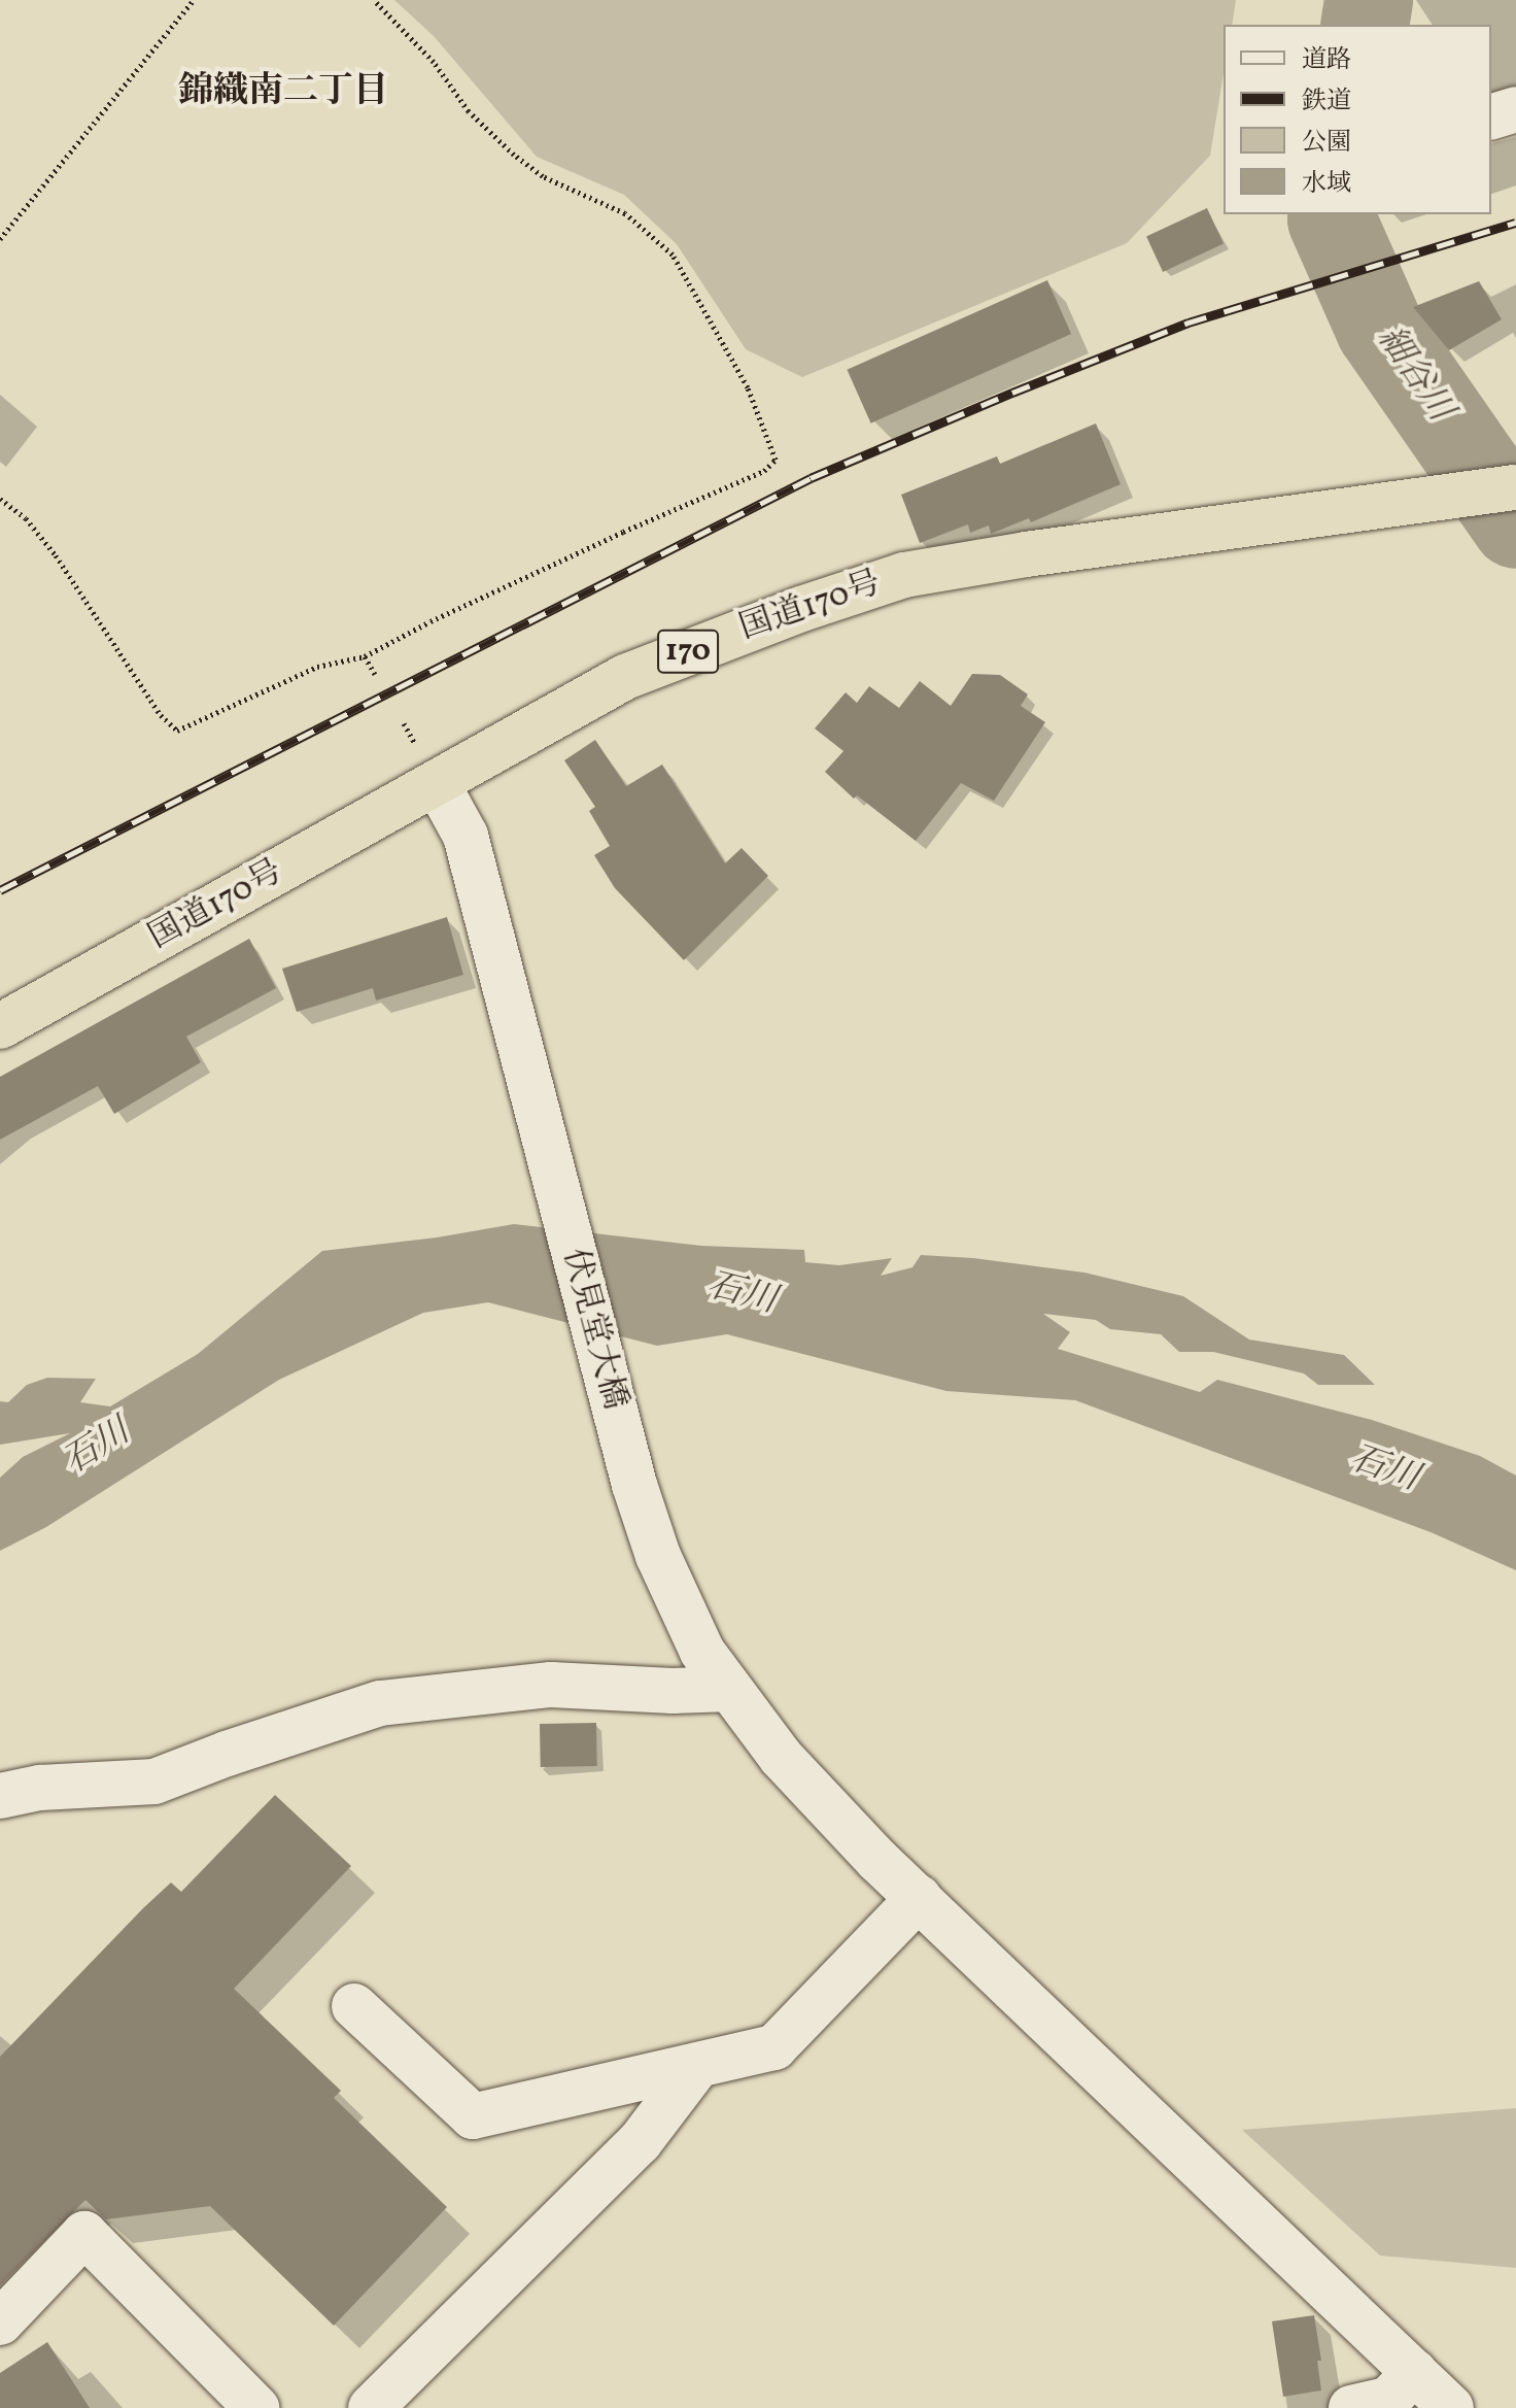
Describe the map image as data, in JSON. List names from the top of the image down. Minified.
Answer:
{"streets":{"highway":["国道170号","170"],"street":["伏見堂大橋"]},"crossings":[["国道170号","伏見堂大橋"]],"districts":["錦織南二丁目"],"water":["細谷川","石川"],"legend":["道路","鉄道","公園","水域"]}
